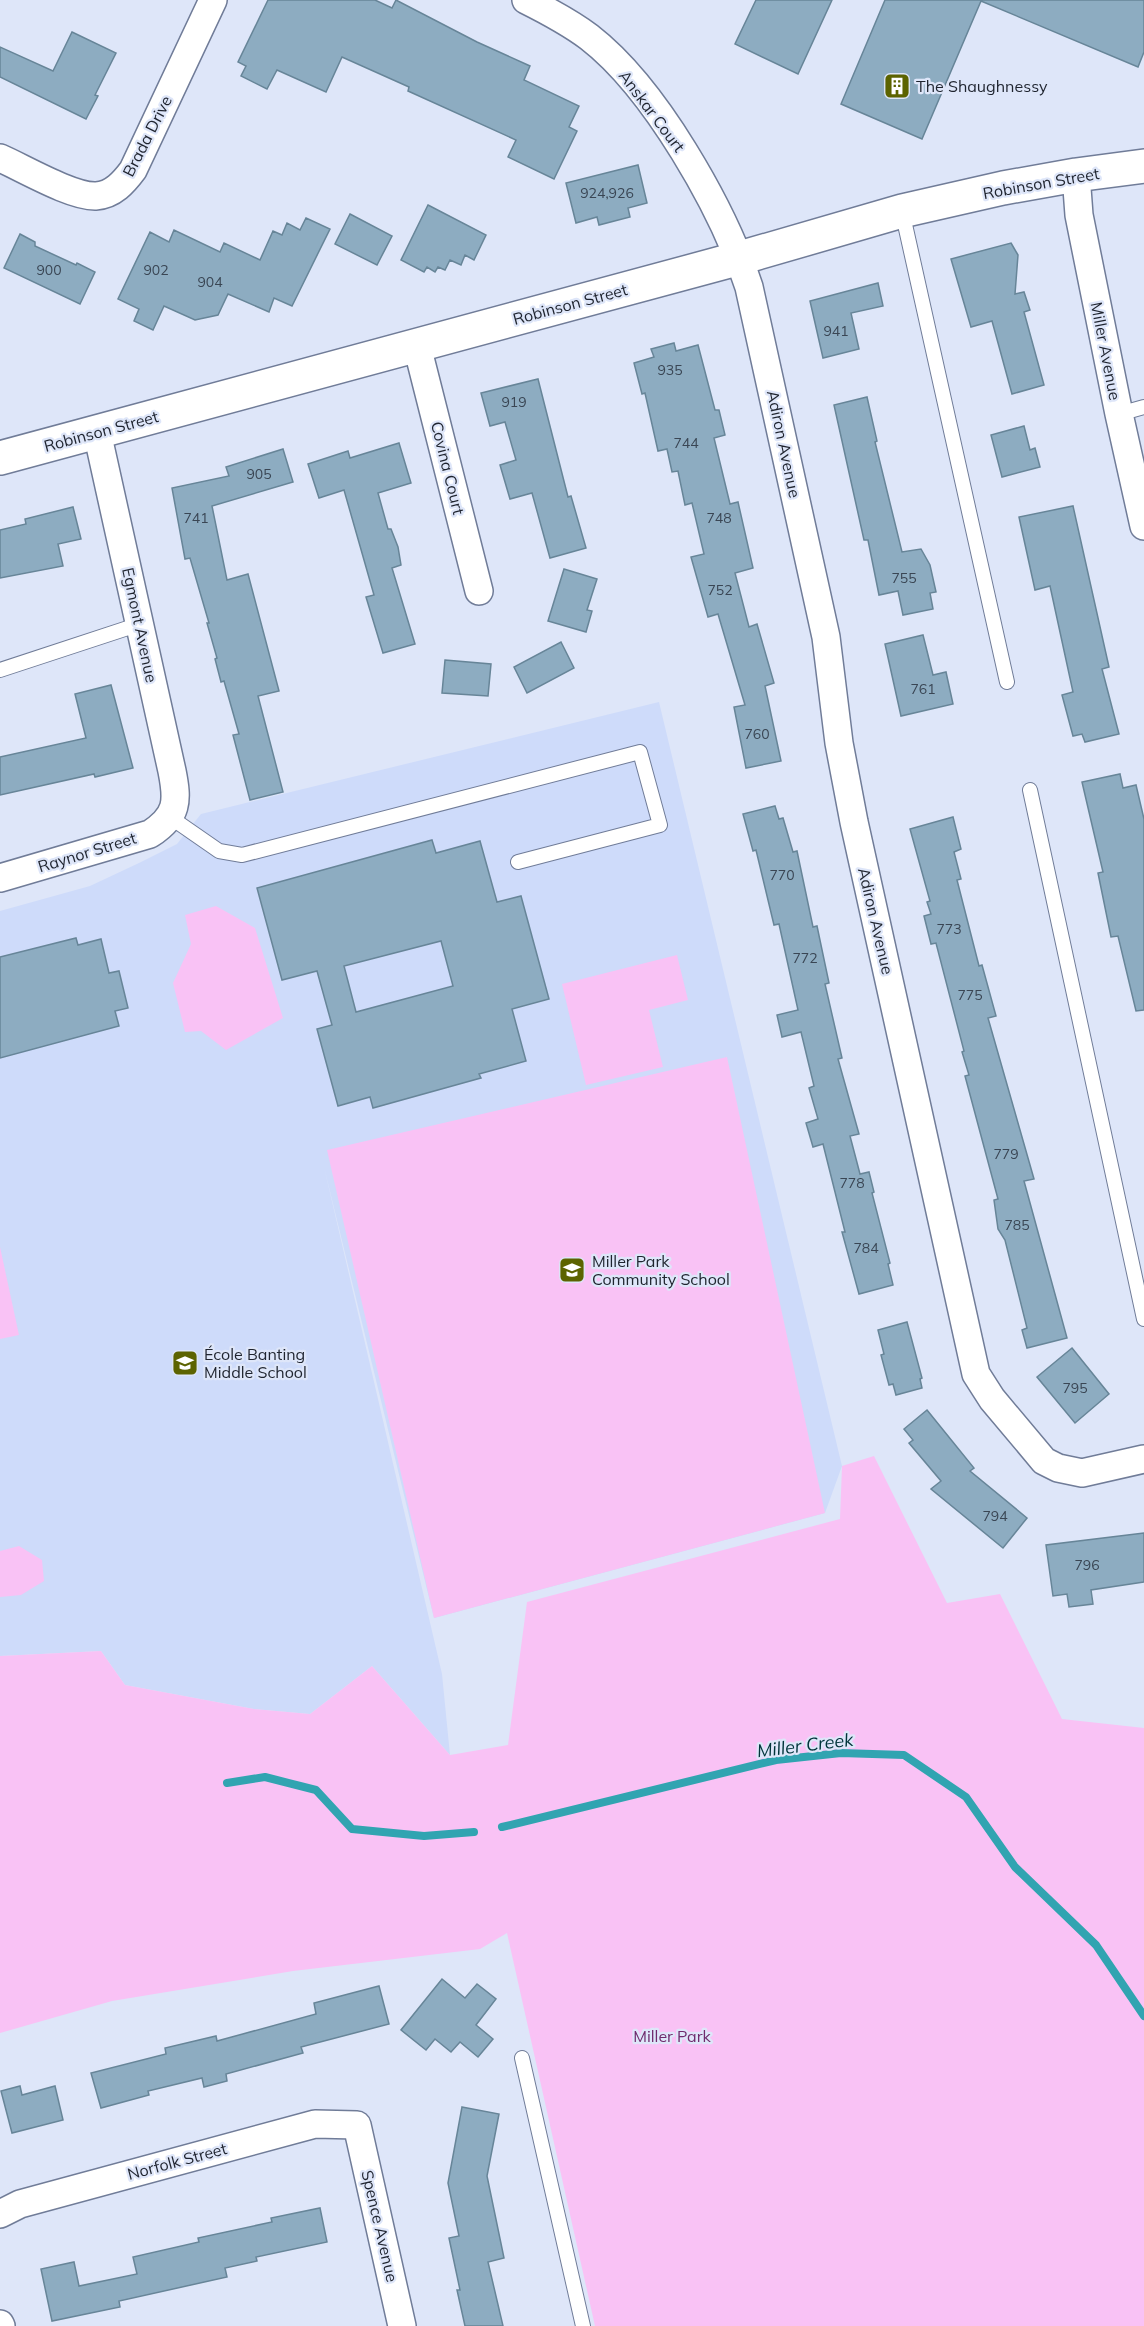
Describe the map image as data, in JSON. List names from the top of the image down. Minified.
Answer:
{"streets":{"street":["Anskar Court","Brada Drive","Robinson Street","Miller Avenue","Adiron Avenue","Covina Court","Egmont Avenue","Raynor Street","Norfolk Street","Spence Avenue"]},"crossings":[["Anskar Court","Robinson Street"],["Anskar Court","Adiron Avenue"],["Robinson Street","Miller Avenue"],["Robinson Street","Adiron Avenue"],["Robinson Street","Covina Court"],["Robinson Street","Egmont Avenue"],["Egmont Avenue","Raynor Street"],["Norfolk Street","Spence Avenue"]],"water":["Miller Creek"],"parks":["Miller Park"],"places":{"building":["The Shaughnessy"],"school or university":["Miller Park Community School","École Banting Middle School"]},"house_numbers":["924,926","900","902","904","941","935","919","744","905","741","748","755","752","761","760","770","773","772","775","779","778","785","784","795","794","796"]}
